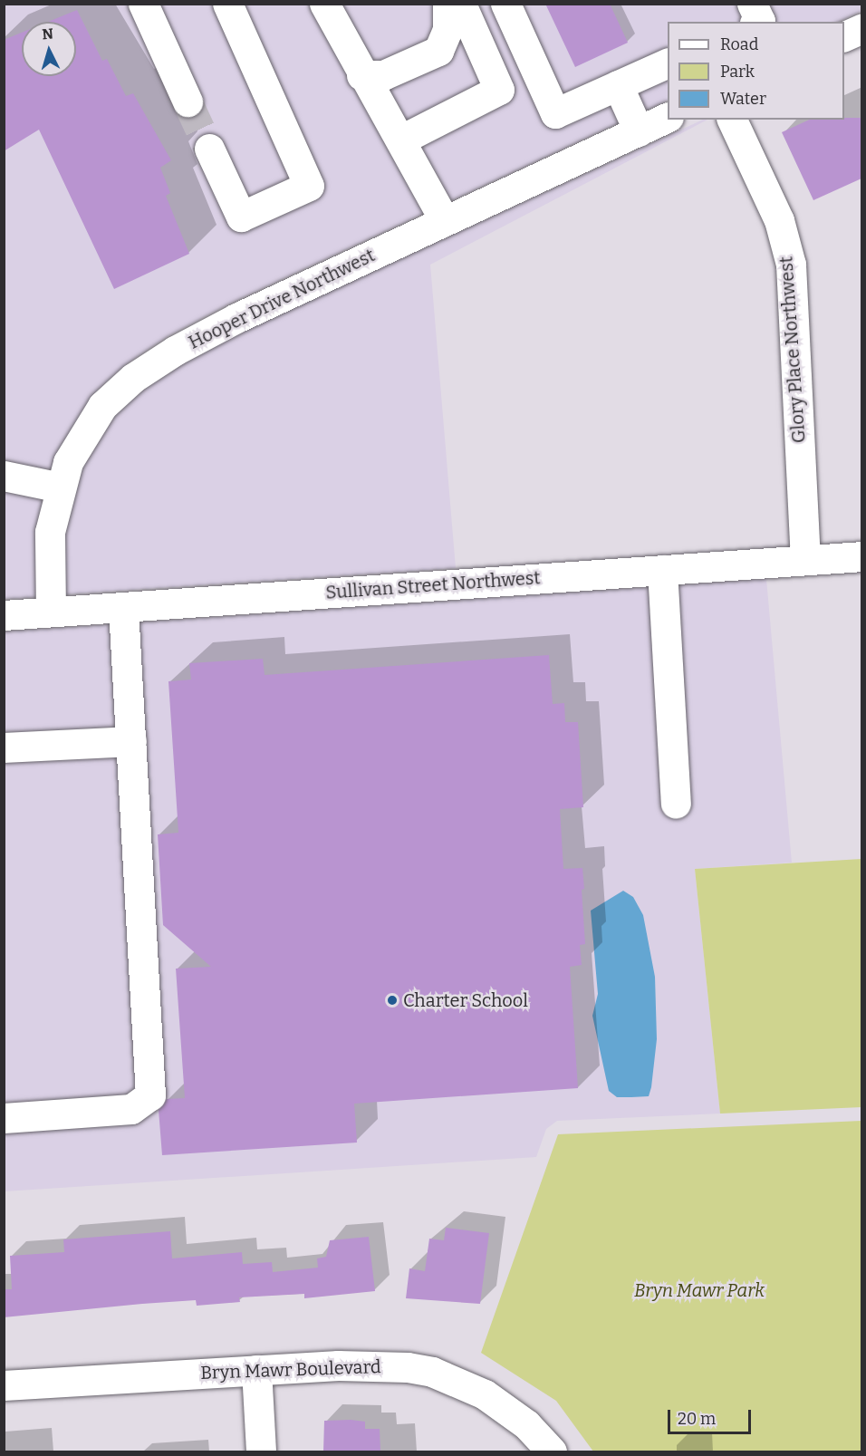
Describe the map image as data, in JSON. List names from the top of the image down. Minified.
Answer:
{"streets":{"street":["Hooper Drive Northwest","Glory Place Northwest","Sullivan Street Northwest","Bryn Mawr Boulevard"]},"crossings":[["Hooper Drive Northwest","Sullivan Street Northwest"],["Glory Place Northwest","Sullivan Street Northwest"]],"parks":["Bryn Mawr Park"],"places":["Charter School"],"legend":["Road","Park","Water"],"scale_bar":"20 m","north":"top"}
